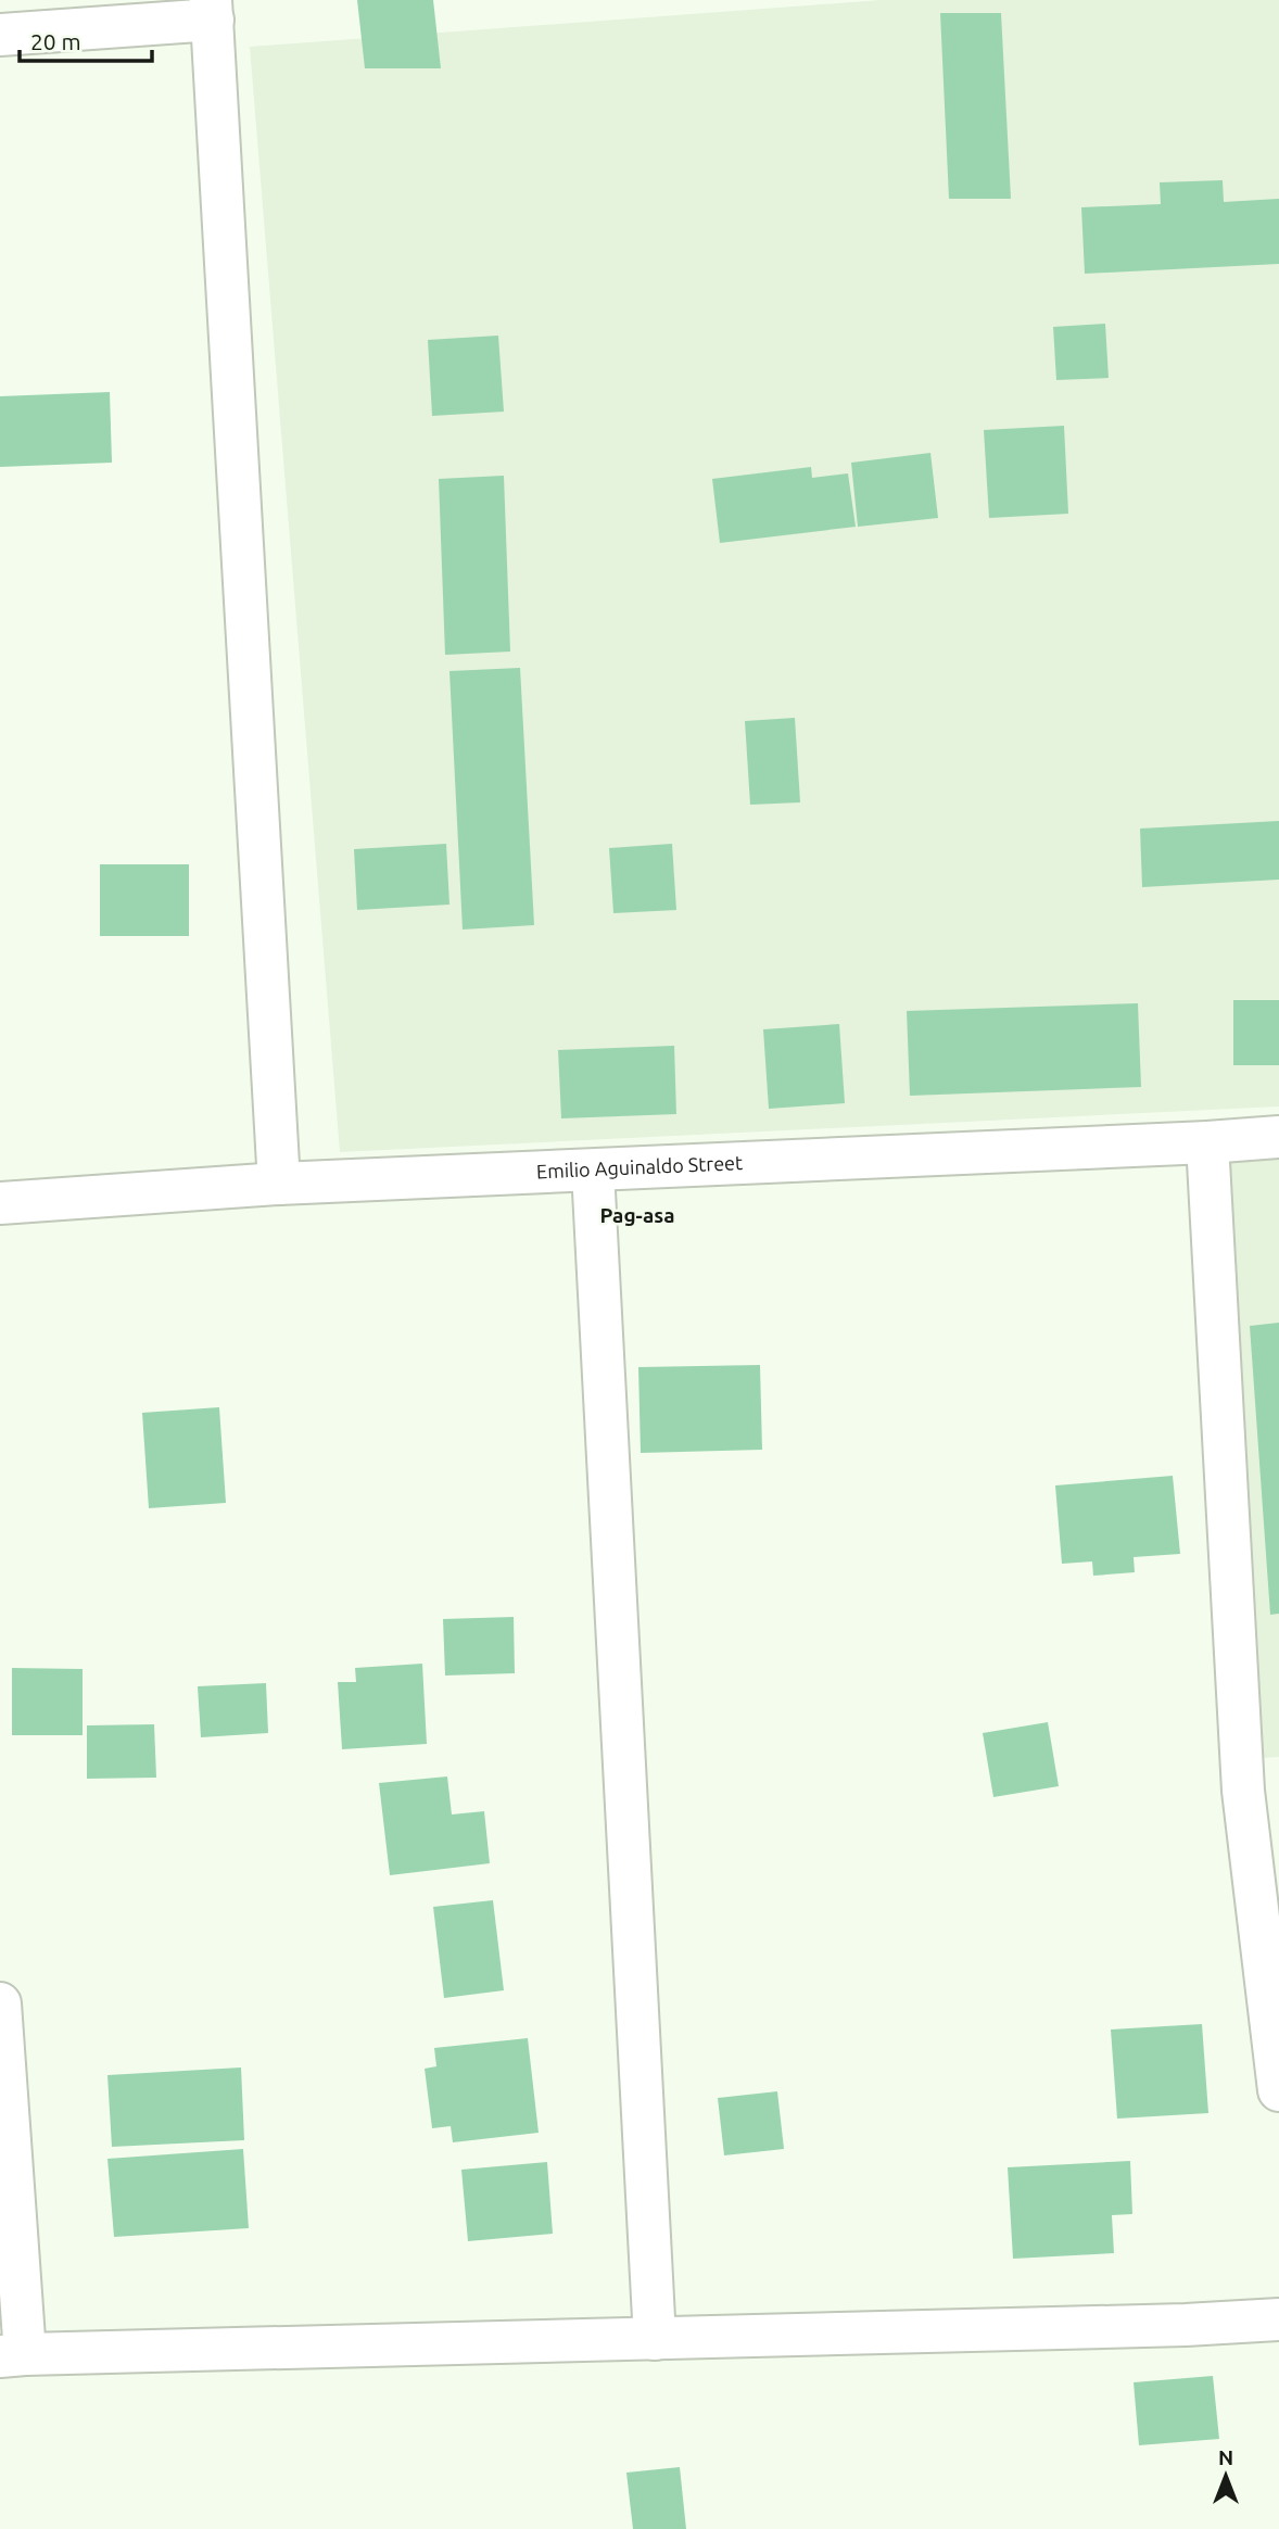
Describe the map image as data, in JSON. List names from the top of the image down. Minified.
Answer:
{"streets":{"street":["Emilio Aguinaldo Street"]},"districts":["Pag-asa"],"scale_bar":"20 m","north":"top"}
